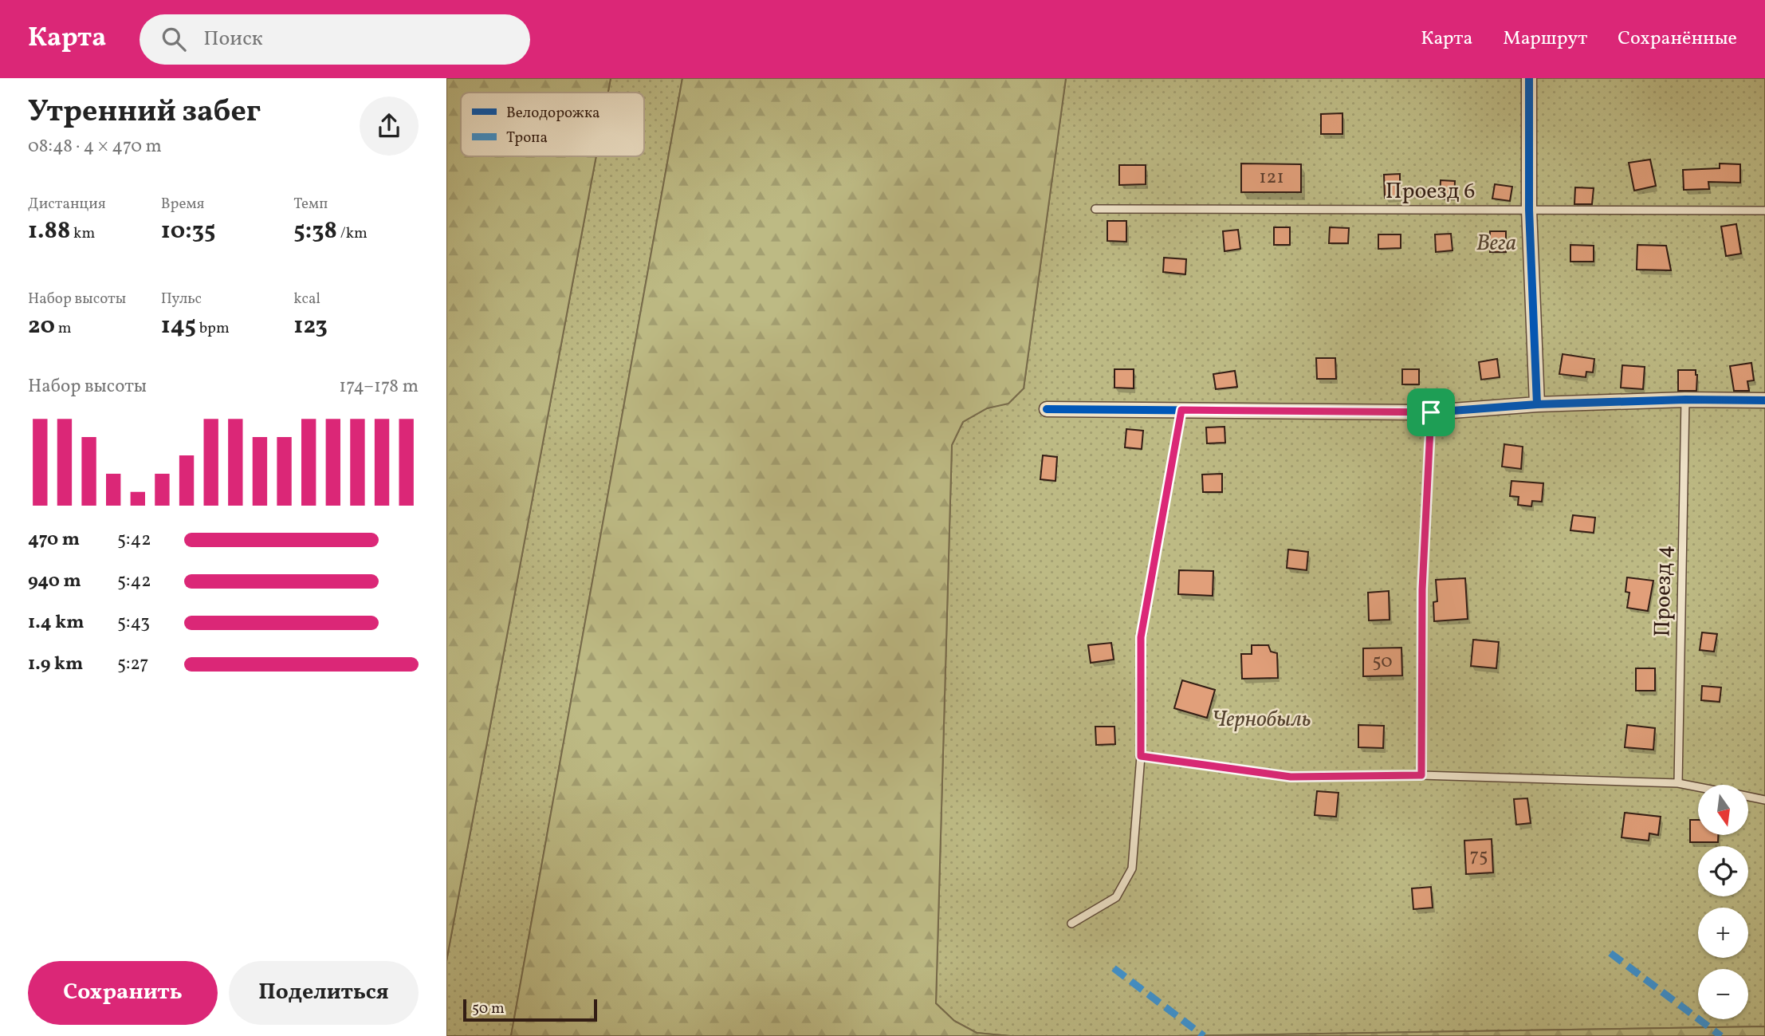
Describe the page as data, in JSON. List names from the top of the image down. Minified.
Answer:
{"streets":{"lane":["Проезд 6","Проезд 4"]},"parks":["Вега","Чернобыль"],"house_numbers":["121","50","75"],"legend":["Велодорожка","Тропа"],"scale_bar":"50 m","north":"bottom","page":{"header":"Карта","search":"Поиск","nav":["Карта","Маршрут","Сохранённые"],"heading":["Утренний забег","08:48 · 4 × 470 m"],"stats":[["Дистанция","1.88 km"],["Время","10:35"],["Темп","5:38 /km"],["Набор высоты","20 m"],["Пульс","145 bpm"],["kcal","123"]],"chart":["Набор высоты","174–178 m"],"list":[{"name":"470 m","note":"5:42"},{"name":"940 m","note":"5:42"},{"name":"1.4 km","note":"5:43"},{"name":"1.9 km","note":"5:27"}],"map_buttons":["+","−"],"buttons":["Сохранить","Поделиться"],"scale":"50 m"}}
